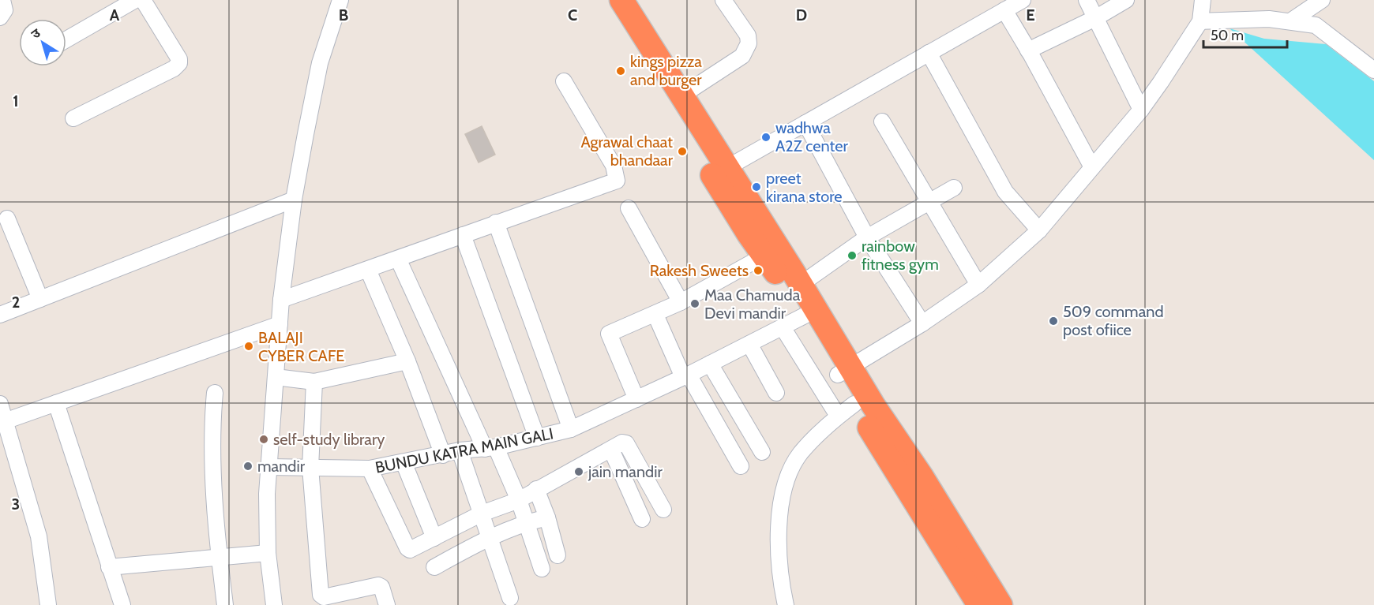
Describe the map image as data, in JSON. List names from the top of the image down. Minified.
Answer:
{"streets":{"street":["BUNDU KATRA MAIN GALI"]},"places":["kings pizza and burger","wadhwa A2Z center","Agrawal chaat bhandaar","preet kirana store","rainbow fitness gym","Rakesh Sweets","Maa Chamuda Devi mandir","509 command post ofiice","BALAJI CYBER CAFE","self-study library","mandir","jain mandir"],"scale_bar":"50 m","north":"top left","grid":{"columns":["A","B","C","D","E"],"rows":["1","2","3"]}}
